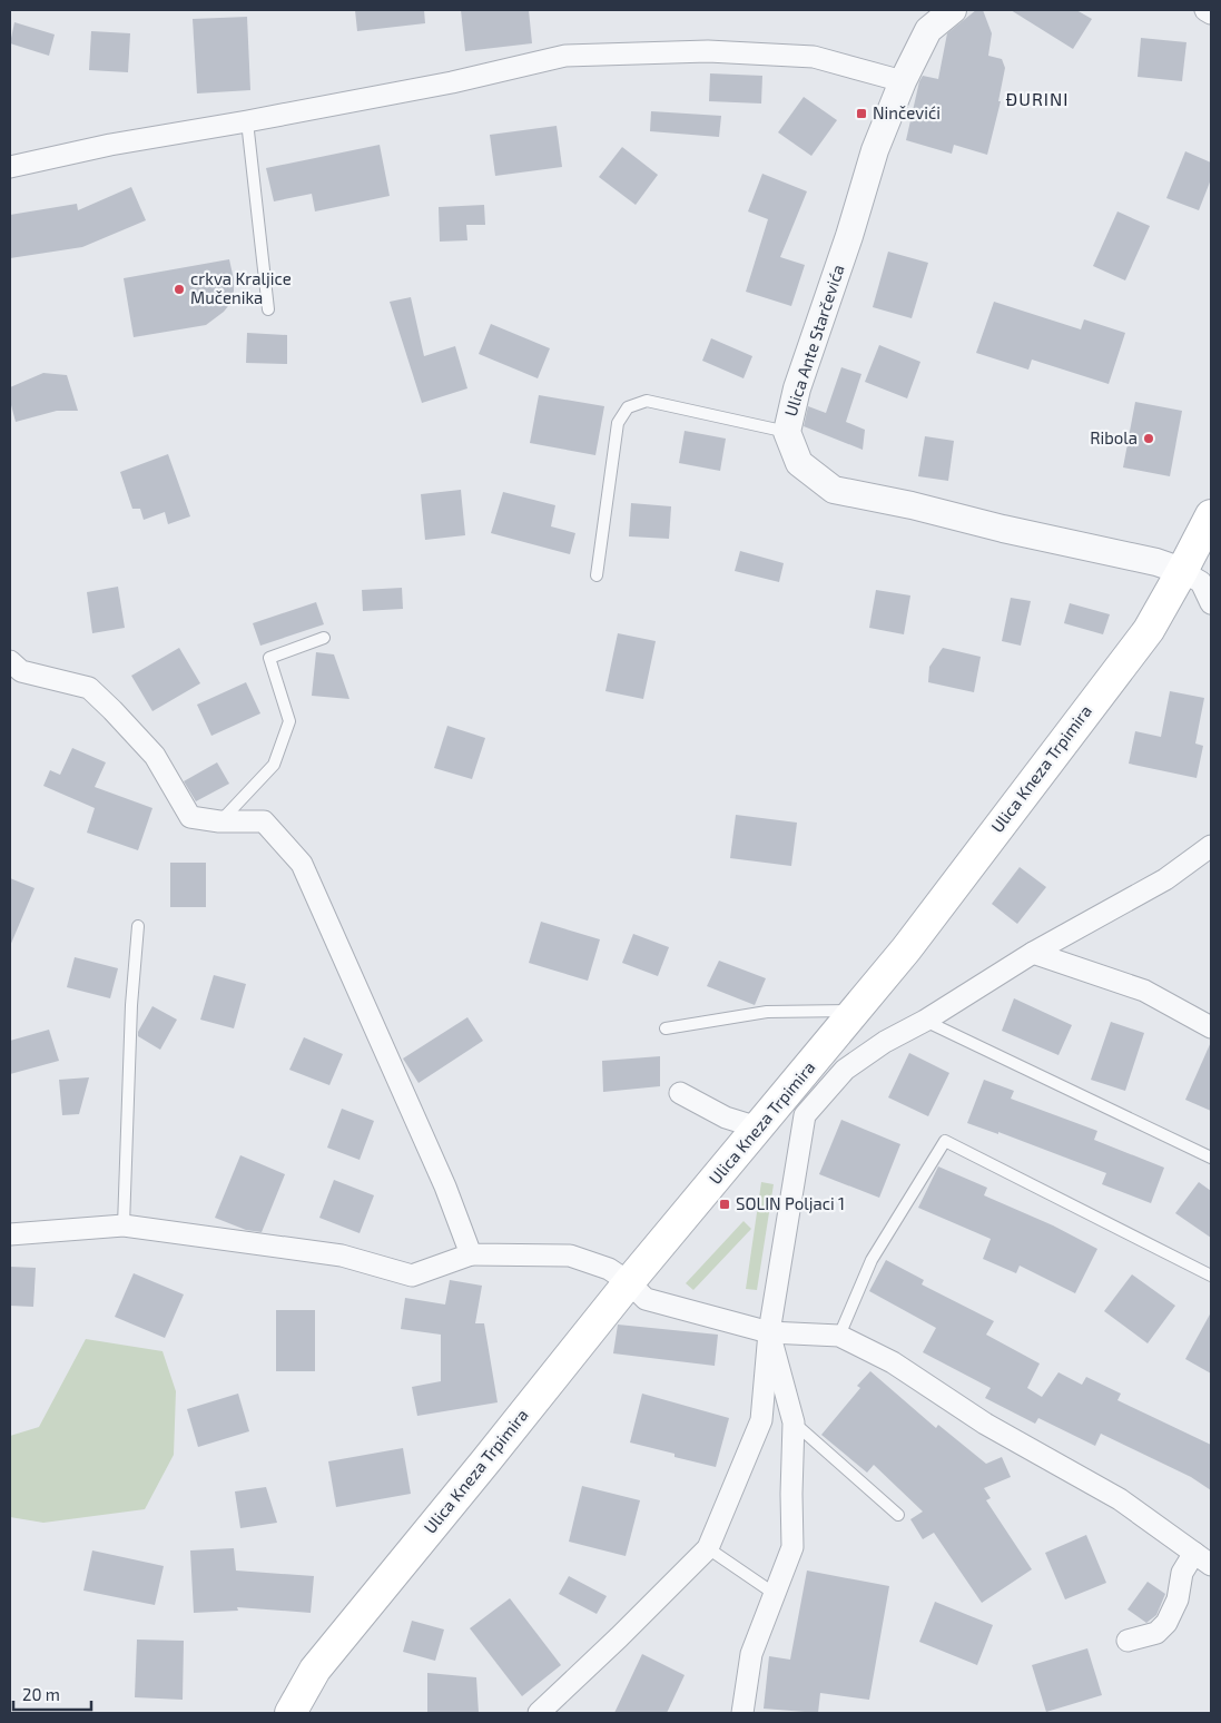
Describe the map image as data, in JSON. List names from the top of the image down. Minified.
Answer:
{"streets":{"main road":["Ulica Kneza Trpimira"],"street":["Ulica Ante Starčevića"]},"crossings":[["Ulica Ante Starčevića","Ulica Kneza Trpimira"]],"districts":["ĐURINI"],"places":{"transit":["Ninčevići","SOLIN Poljaci 1"],"other":["crkva Kraljice Mučenika","Ribola"]},"scale_bar":"20 m"}
